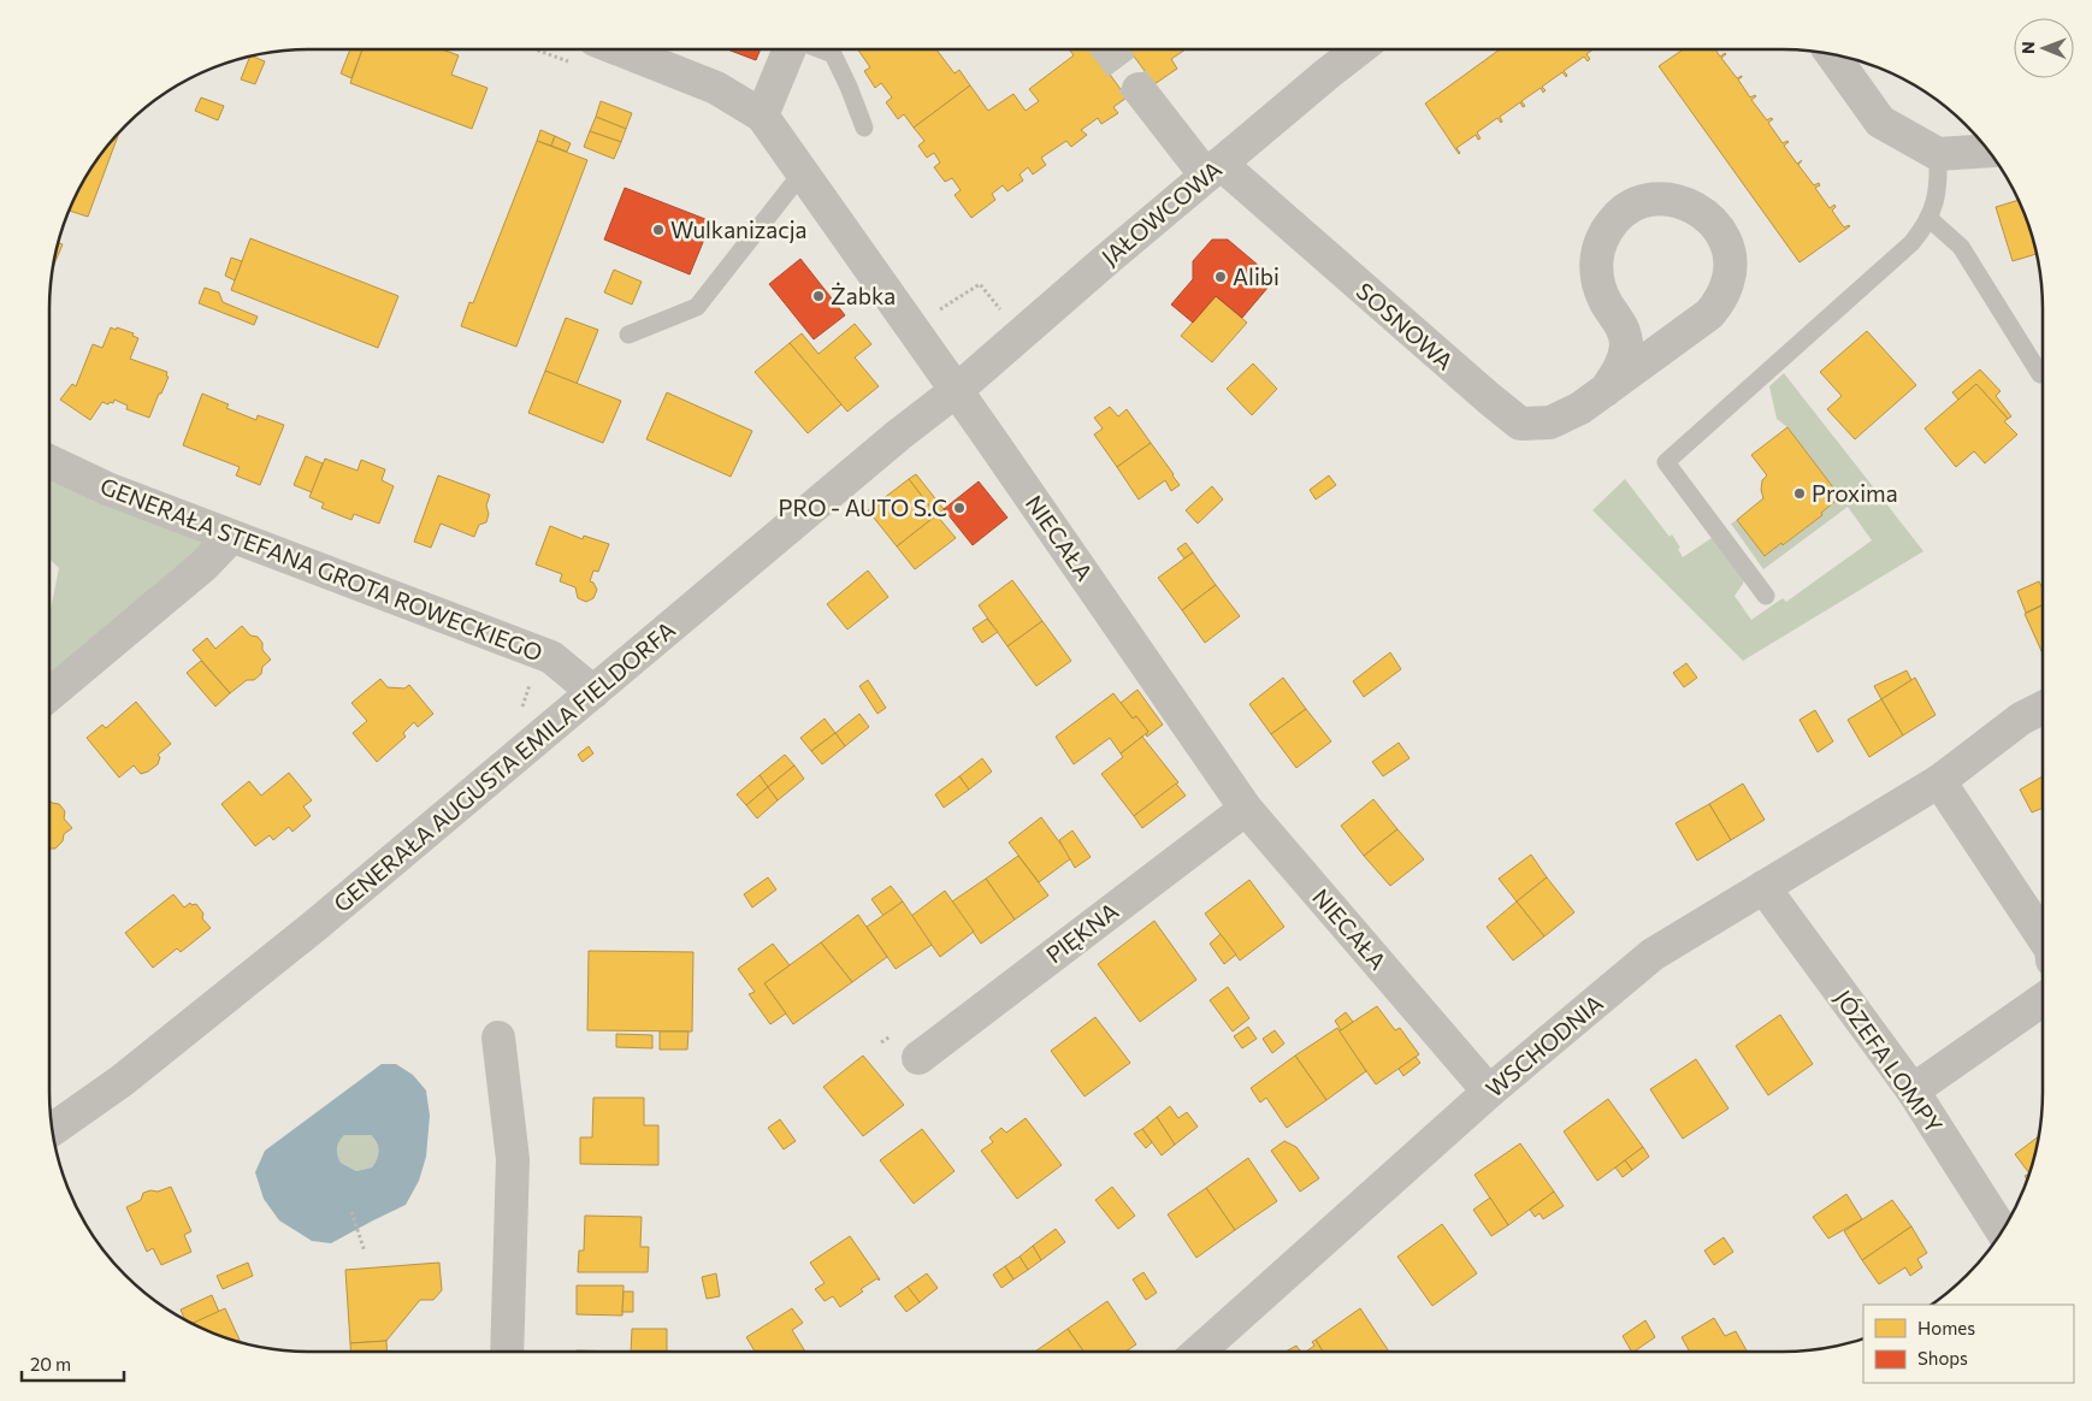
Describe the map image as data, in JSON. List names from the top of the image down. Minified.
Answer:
{"streets":{"street":["JAŁOWCOWA","SOSNOWA","NIECAŁA","GENERAŁA STEFANA GROTA ROWECKIEGO","GENERAŁA AUGUSTA EMILA FIELDORFA","PIĘKNA","WSCHODNIA","JÓZEFA LOMPY"]},"crossings":[["JAŁOWCOWA","SOSNOWA"],["JAŁOWCOWA","NIECAŁA"],["JAŁOWCOWA","GENERAŁA AUGUSTA EMILA FIELDORFA"],["NIECAŁA","GENERAŁA AUGUSTA EMILA FIELDORFA"],["NIECAŁA","PIĘKNA"],["NIECAŁA","WSCHODNIA"],["GENERAŁA STEFANA GROTA ROWECKIEGO","GENERAŁA AUGUSTA EMILA FIELDORFA"],["WSCHODNIA","JÓZEFA LOMPY"]],"places":["Wulkanizacja","Alibi","Żabka","Proxima","PRO - AUTO S.C"],"legend":["Homes","Shops"],"scale_bar":"20 m","north":"left"}
